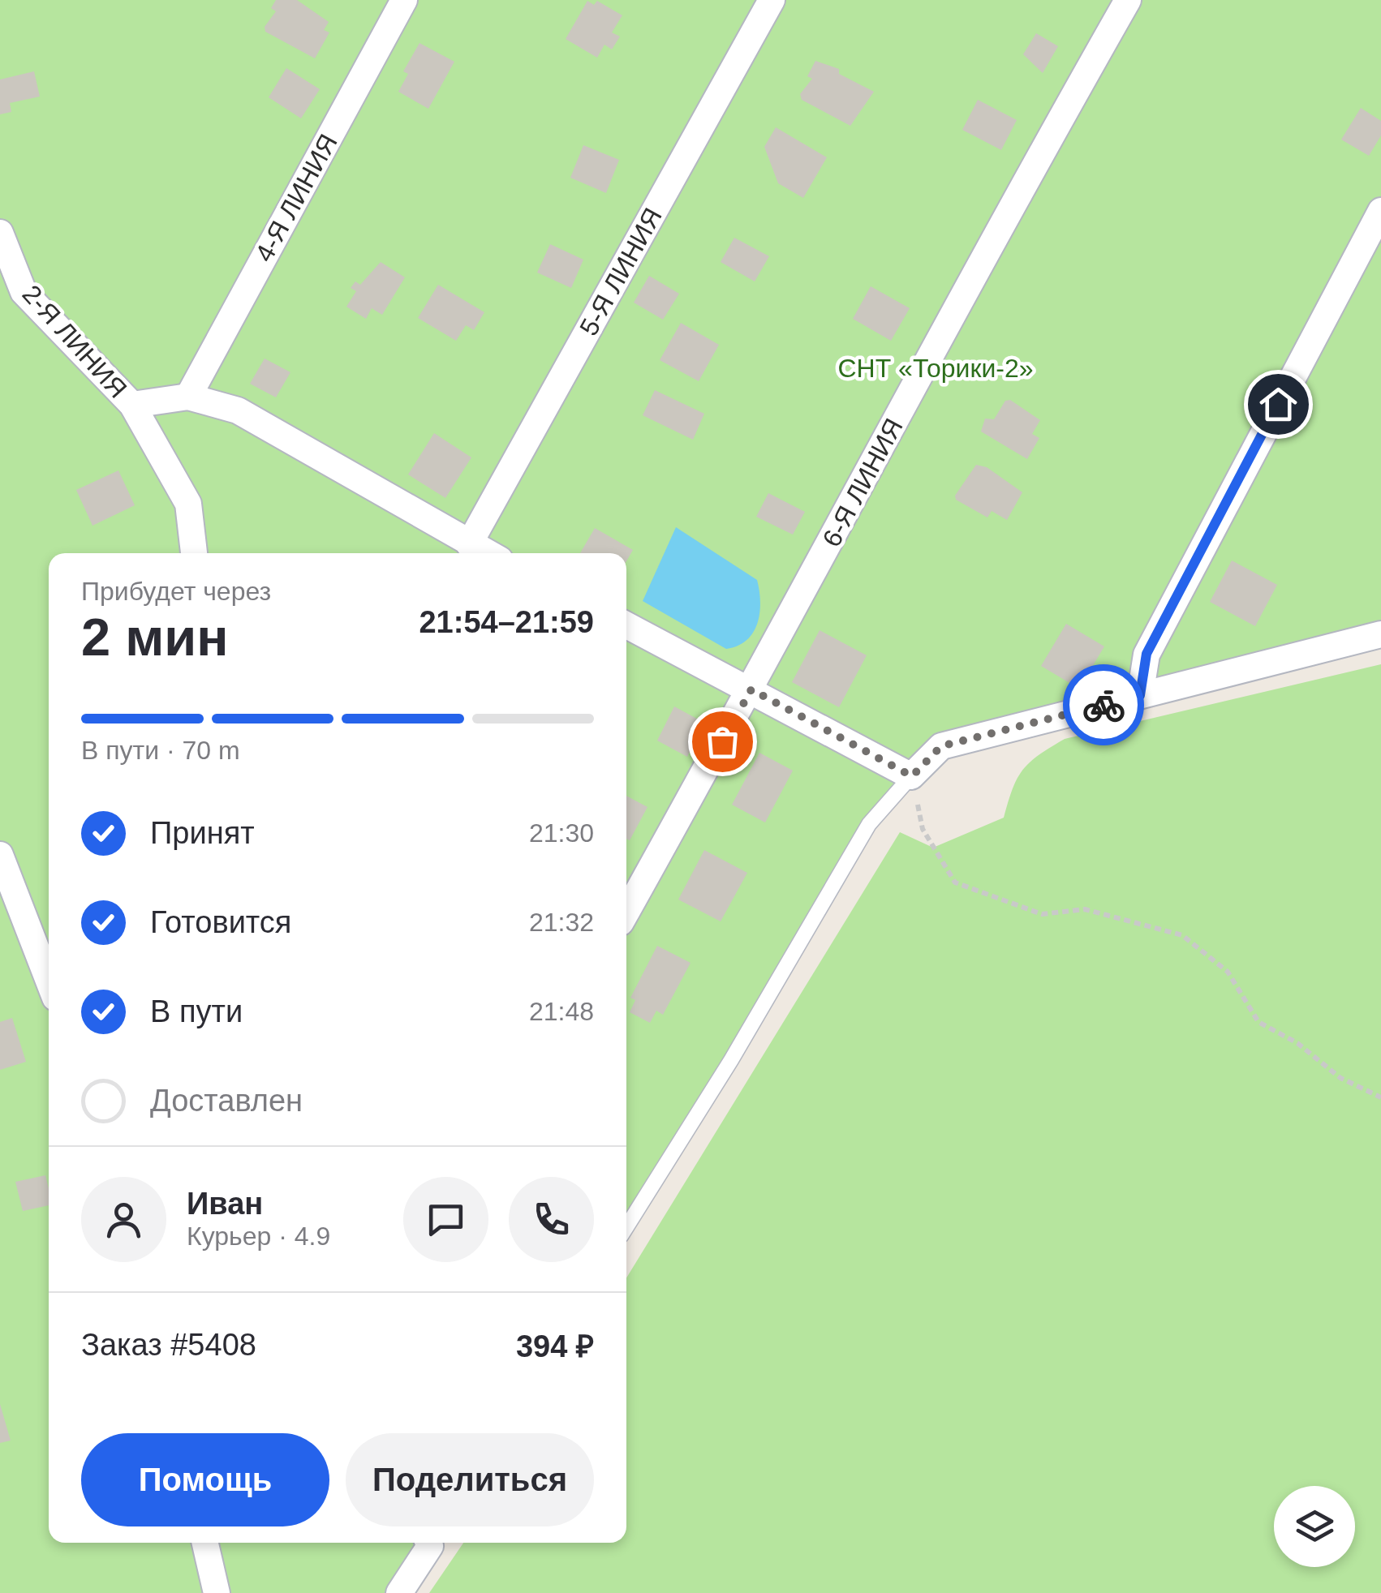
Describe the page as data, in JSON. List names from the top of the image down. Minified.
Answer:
{"streets":{"street":["4-Я ЛИНИЯ","5-Я ЛИНИЯ","2-Я ЛИНИЯ","6-Я ЛИНИЯ"]},"parks":["СНТ «Торики-2»"],"page":{"heading":["2 мин","Прибудет через","21:54–21:59"],"panel":["Иван","Курьер · 4.9","Заказ #5408","394 ₽"],"bar":"В пути · 70 m","list":[["Принят","21:30"],["Готовится","21:32"],["В пути","21:48"],"Доставлен"],"buttons":["Помощь","Поделиться"]}}
